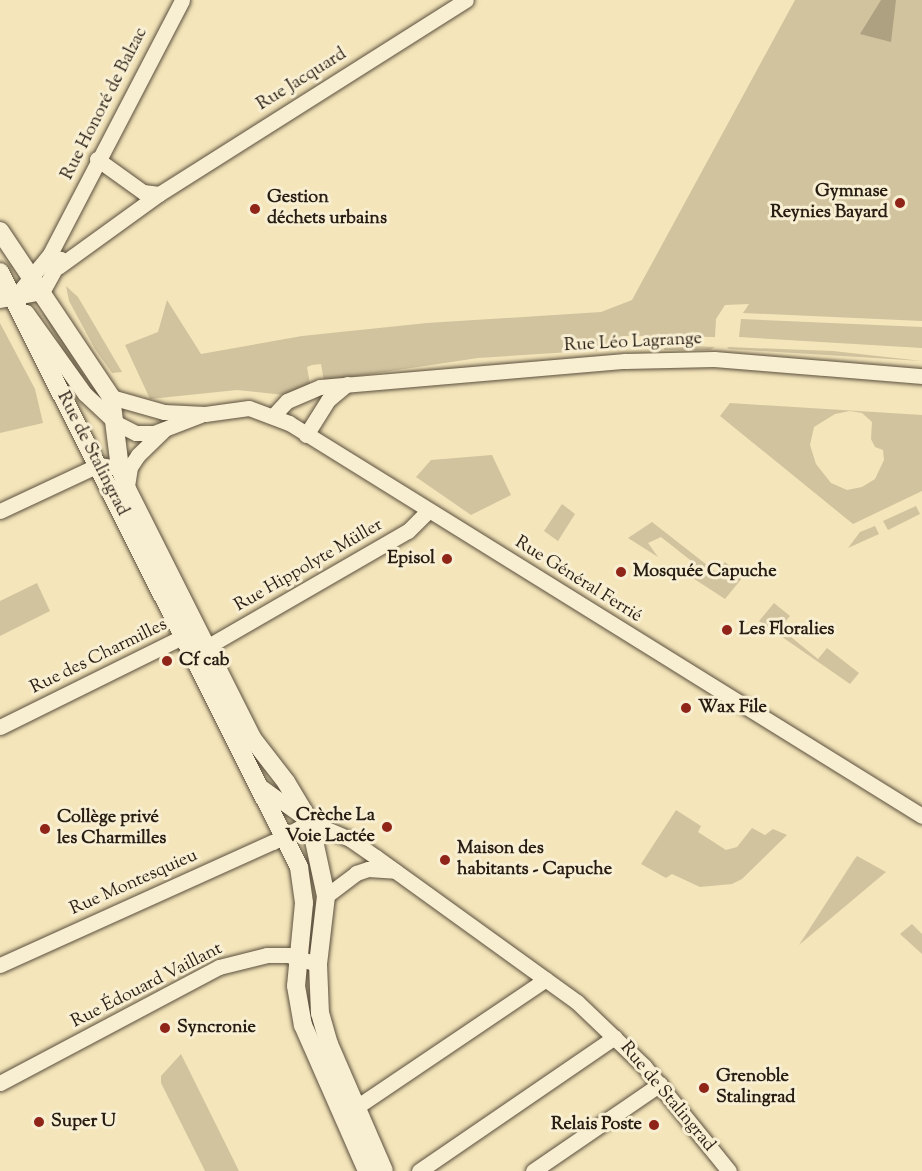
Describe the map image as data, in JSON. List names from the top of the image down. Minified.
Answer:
{"streets":{"street":["Rue Jacquard","Rue Honoré de Balzac","Rue Léo Lagrange","Rue de Stalingrad","Rue Hippolyte Müller","Rue Général Ferrié","Rue des Charmilles","Rue Montesquieu","Rue Édouard Vaillant"]},"crossings":[["Rue Jacquard","Rue Honoré de Balzac"],["Rue Honoré de Balzac","Rue de Stalingrad"],["Rue Léo Lagrange","Rue Général Ferrié"],["Rue de Stalingrad","Rue Hippolyte Müller"],["Rue de Stalingrad","Rue Général Ferrié"],["Rue de Stalingrad","Rue des Charmilles"],["Rue de Stalingrad","Rue Montesquieu"],["Rue Hippolyte Müller","Rue Général Ferrié"]],"places":["Gymnase Reynies Bayard","Gestion déchets urbains","Episol","Mosquée Capuche","Les Floralies","Cf cab","Wax File","Crèche La Voie Lactée","Collège privé les Charmilles","Maison des habitants - Capuche","Syncronie","Grenoble Stalingrad","Super U","Relais Poste"]}
